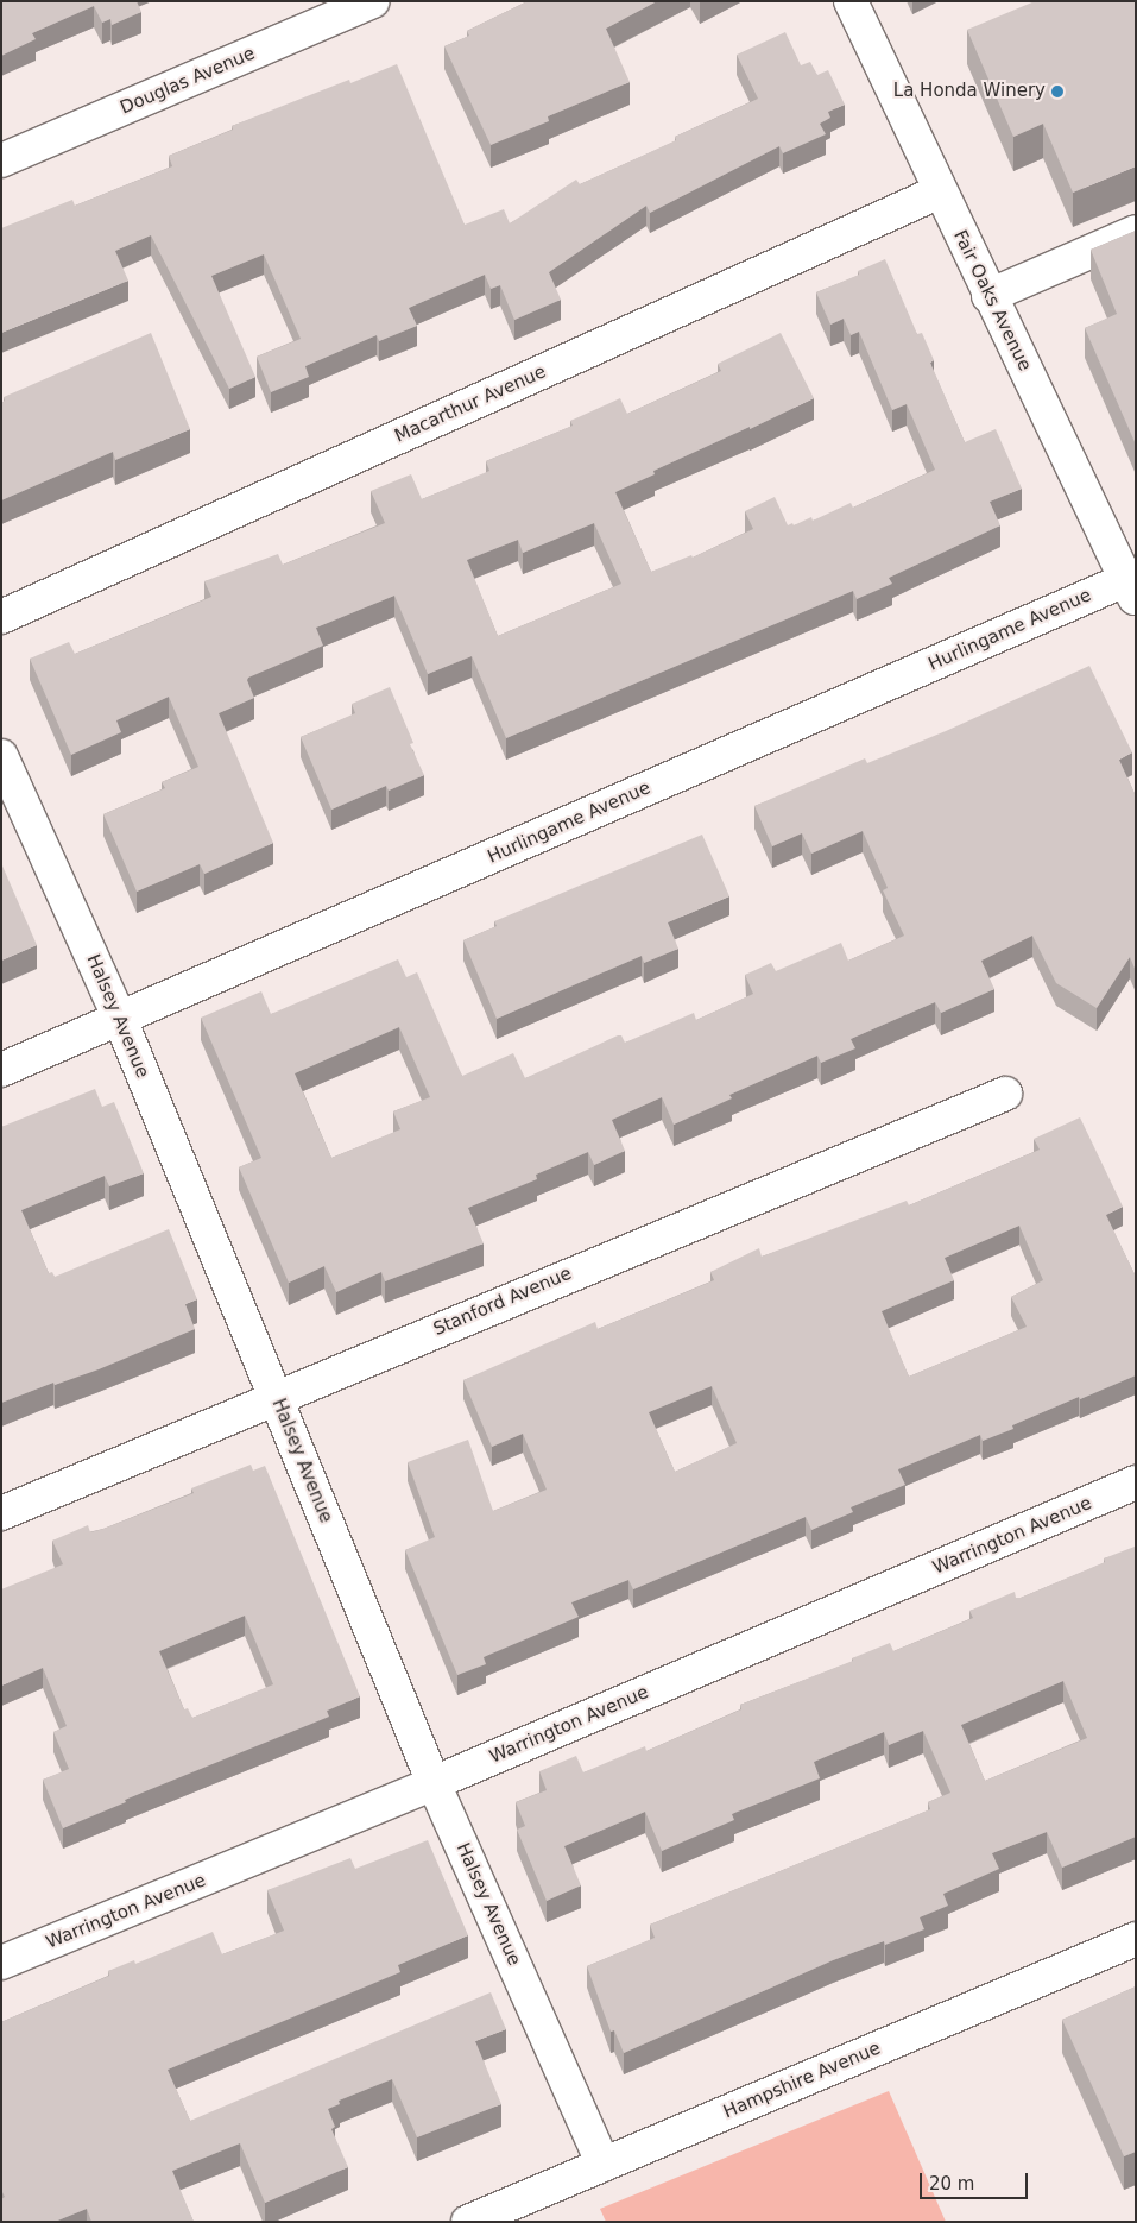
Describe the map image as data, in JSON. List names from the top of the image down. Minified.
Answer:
{"streets":{"street":["Douglas Avenue","Fair Oaks Avenue","Macarthur Avenue","Hurlingame Avenue","Halsey Avenue","Stanford Avenue","Warrington Avenue","Hampshire Avenue"]},"crossings":[["Fair Oaks Avenue","Macarthur Avenue"],["Fair Oaks Avenue","Hurlingame Avenue"],["Hurlingame Avenue","Halsey Avenue"],["Halsey Avenue","Stanford Avenue"],["Halsey Avenue","Warrington Avenue"],["Halsey Avenue","Hampshire Avenue"]],"places":["La Honda Winery"],"scale_bar":"20 m"}
